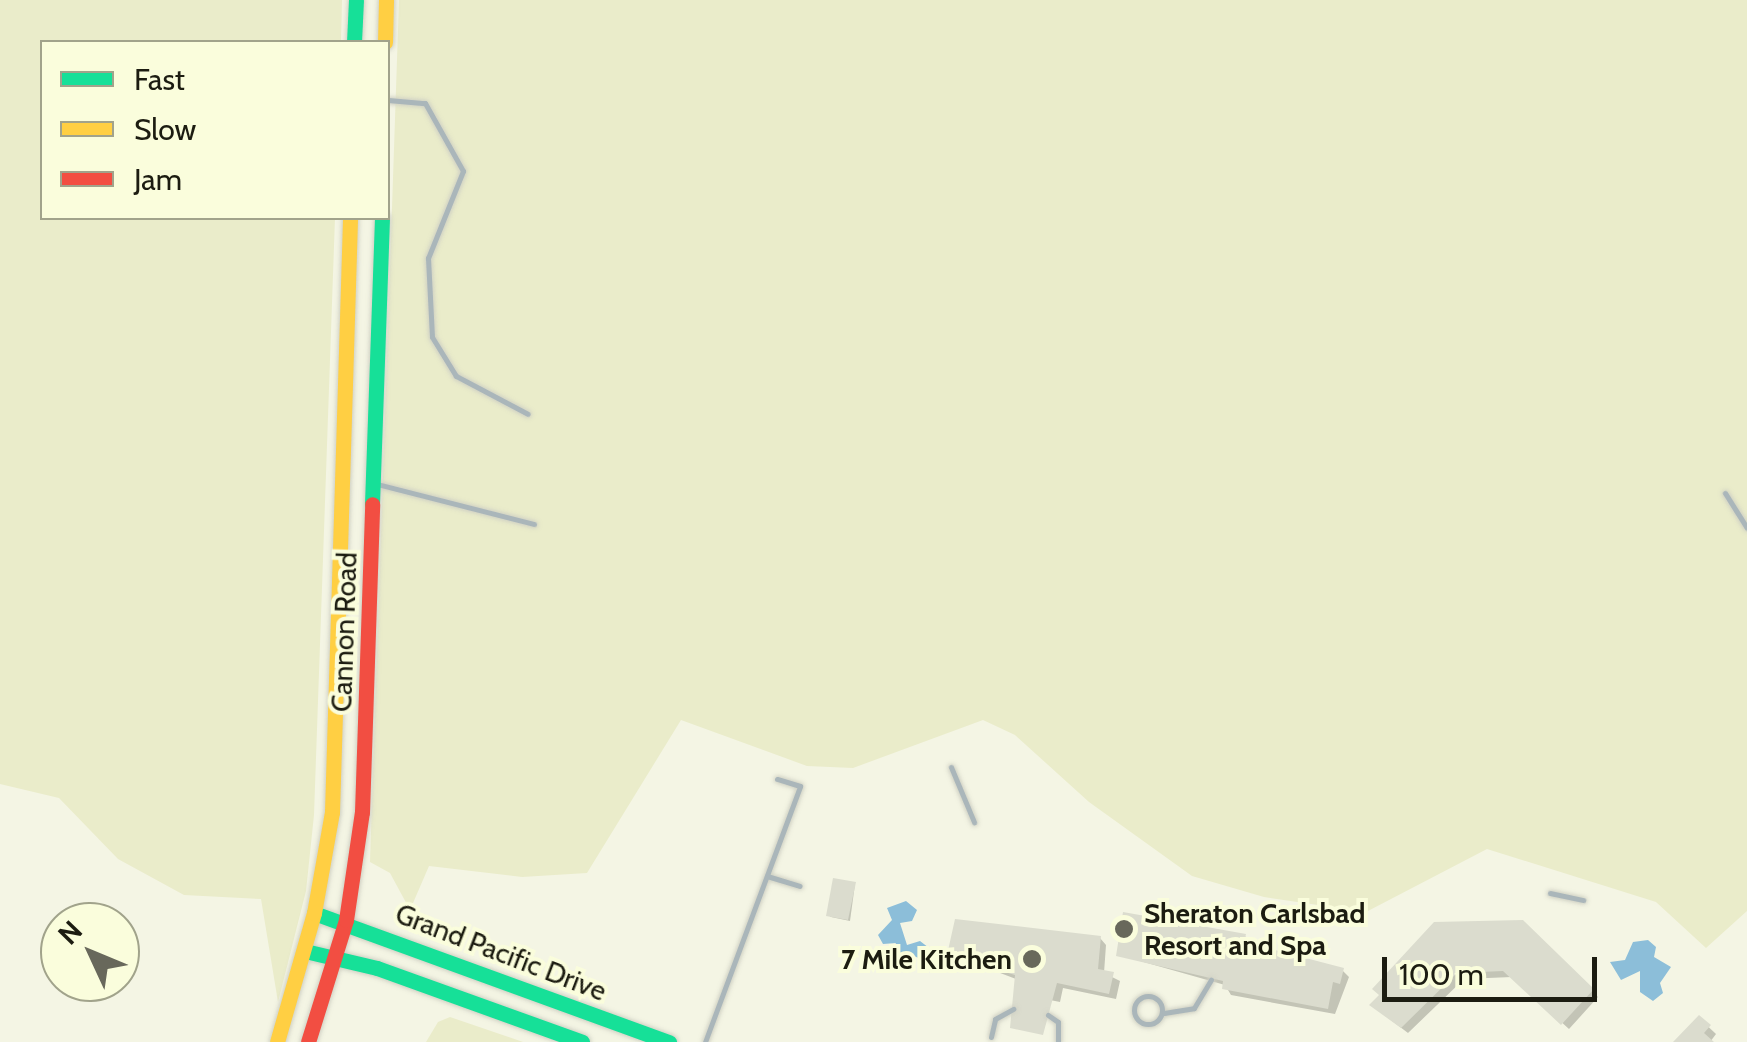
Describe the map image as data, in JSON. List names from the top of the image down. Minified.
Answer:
{"streets":{"main road":["Cannon Road","Grand Pacific Drive"]},"crossings":[["Cannon Road","Grand Pacific Drive"]],"places":["Sheraton Carlsbad Resort and Spa","7 Mile Kitchen"],"legend":["Fast","Slow","Jam"],"scale_bar":"100 m","north":"top left"}
